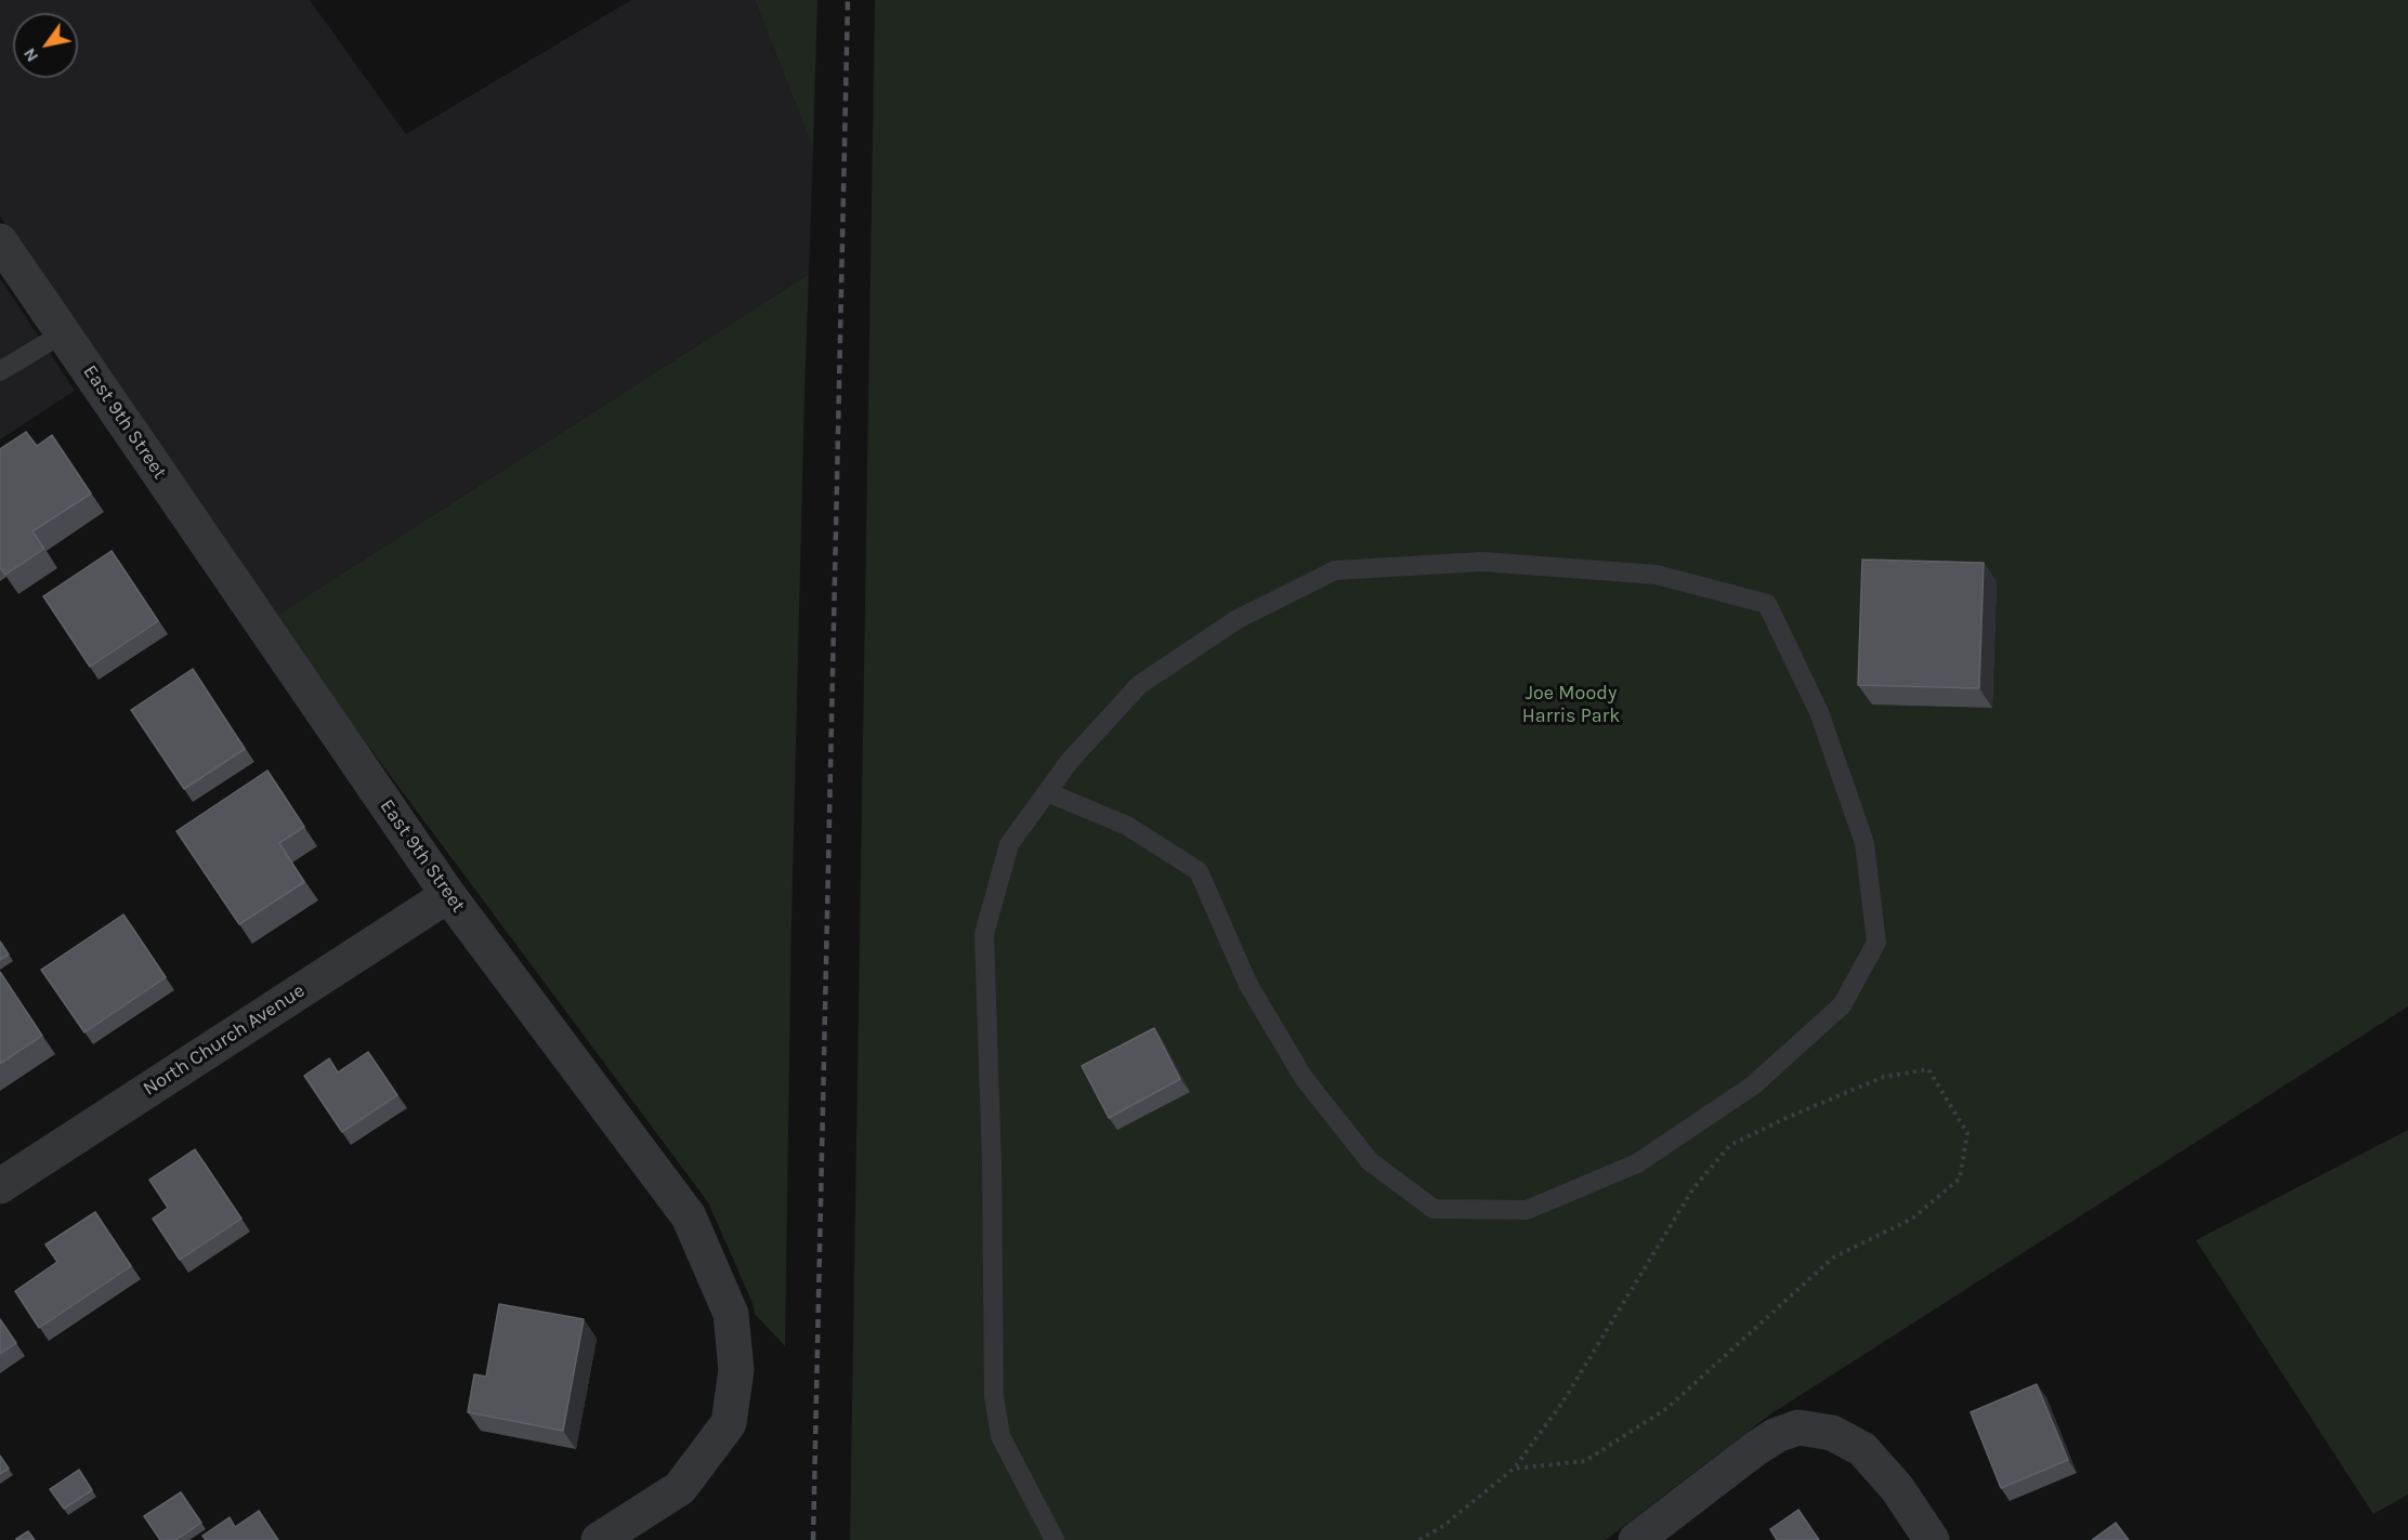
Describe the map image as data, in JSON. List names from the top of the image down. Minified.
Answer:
{"streets":{"street":["East 9th Street","North Church Avenue"]},"crossings":[["East 9th Street","North Church Avenue"]],"parks":["Joe Moody Harris Park"],"north":"bottom left"}
